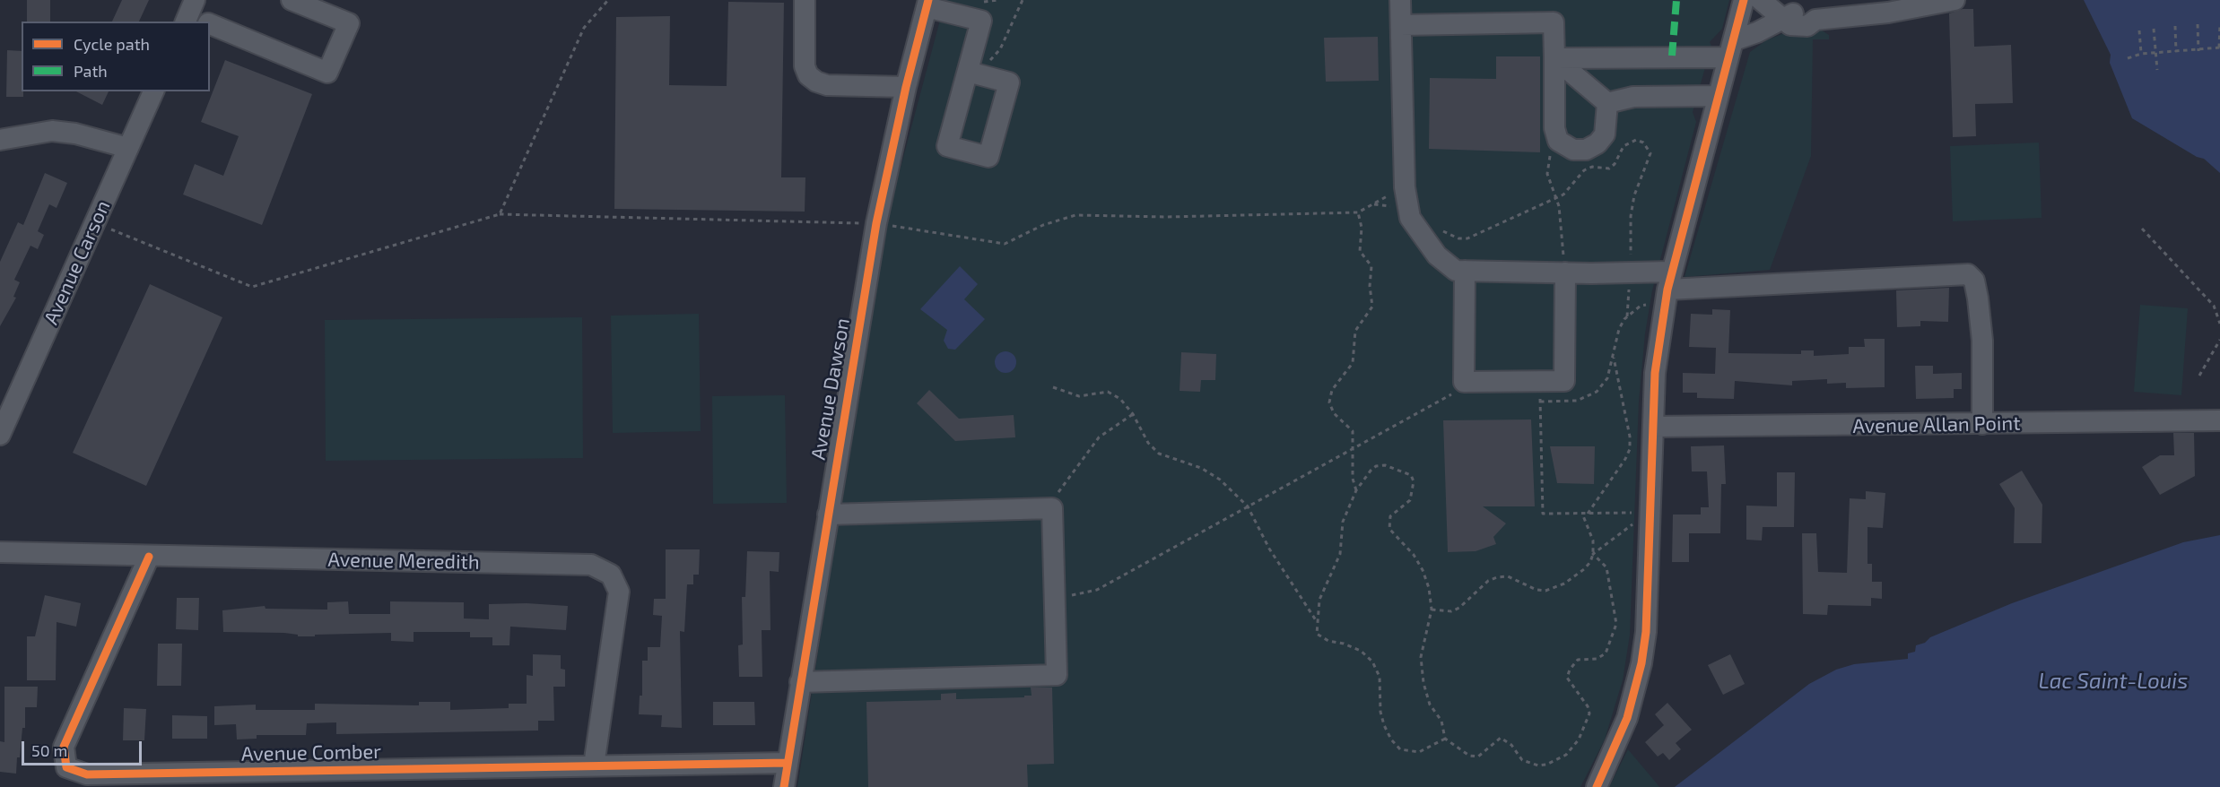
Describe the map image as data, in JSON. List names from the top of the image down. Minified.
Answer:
{"streets":{"street":["Avenue Carson","Avenue Dawson","Avenue Allan Point","Avenue Meredith","Avenue Comber"]},"crossings":[["Avenue Dawson","Avenue Comber"],["Avenue Meredith","Avenue Comber"]],"water":["Lac Saint-Louis"],"legend":["Cycle path","Path"],"scale_bar":"50 m"}
